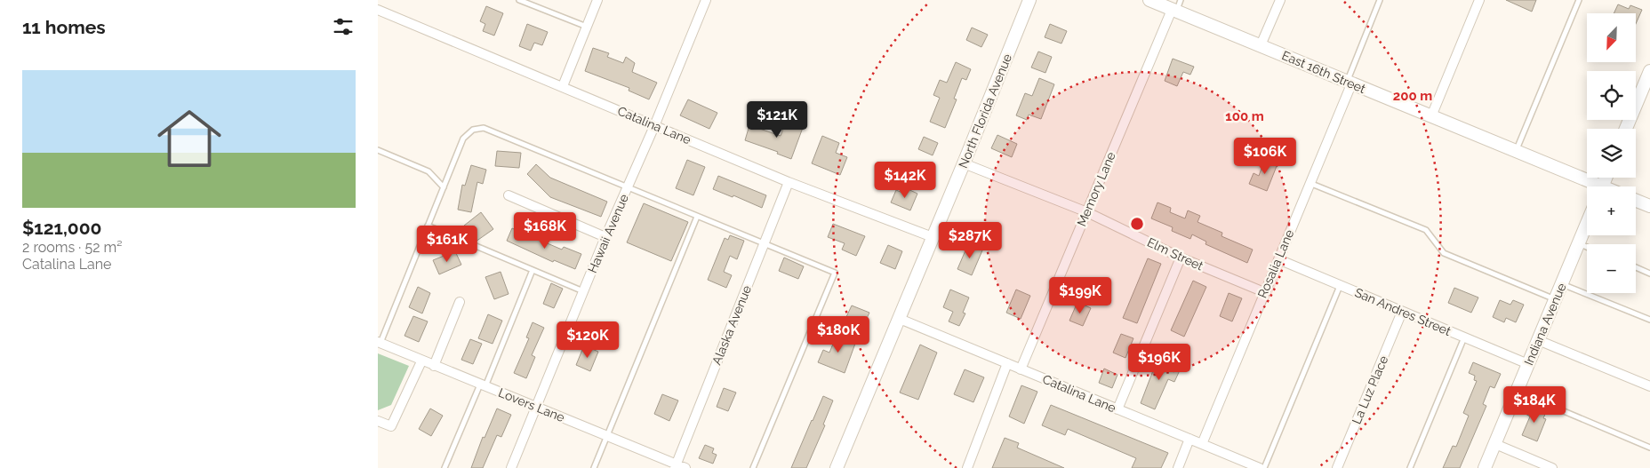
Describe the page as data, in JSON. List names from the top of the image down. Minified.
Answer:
{"streets":{"street":["East 16th Street","North Florida Avenue","Catalina Lane","Memory Lane","Hawaii Avenue","Elm Street","Rosalia Lane","San Andres Street","Indiana Avenue","Alaska Avenue","La Luz Place","Lovers Lane"]},"crossings":[["East 16th Street","Memory Lane"],["East 16th Street","Rosalia Lane"],["North Florida Avenue","Catalina Lane"],["North Florida Avenue","Elm Street"],["Catalina Lane","Memory Lane"],["Catalina Lane","Hawaii Avenue"],["Catalina Lane","Rosalia Lane"],["Catalina Lane","Alaska Avenue"],["Memory Lane","Elm Street"],["Hawaii Avenue","Lovers Lane"],["Elm Street","Rosalia Lane"],["Rosalia Lane","San Andres Street"],["San Andres Street","Indiana Avenue"],["San Andres Street","La Luz Place"],["Alaska Avenue","Lovers Lane"]],"north":"bottom left","page":{"heading":"11 homes","map_buttons":["+","−"],"list":[{"name":"$121,000","note":"2 rooms · 52 m² · Catalina Lane"}],"price":["$121K","$106K","$142K","$168K","$287K","$161K","$199K","$180K","$120K","$196K","$184K"]},"rings":["200 m","100 m"]}
